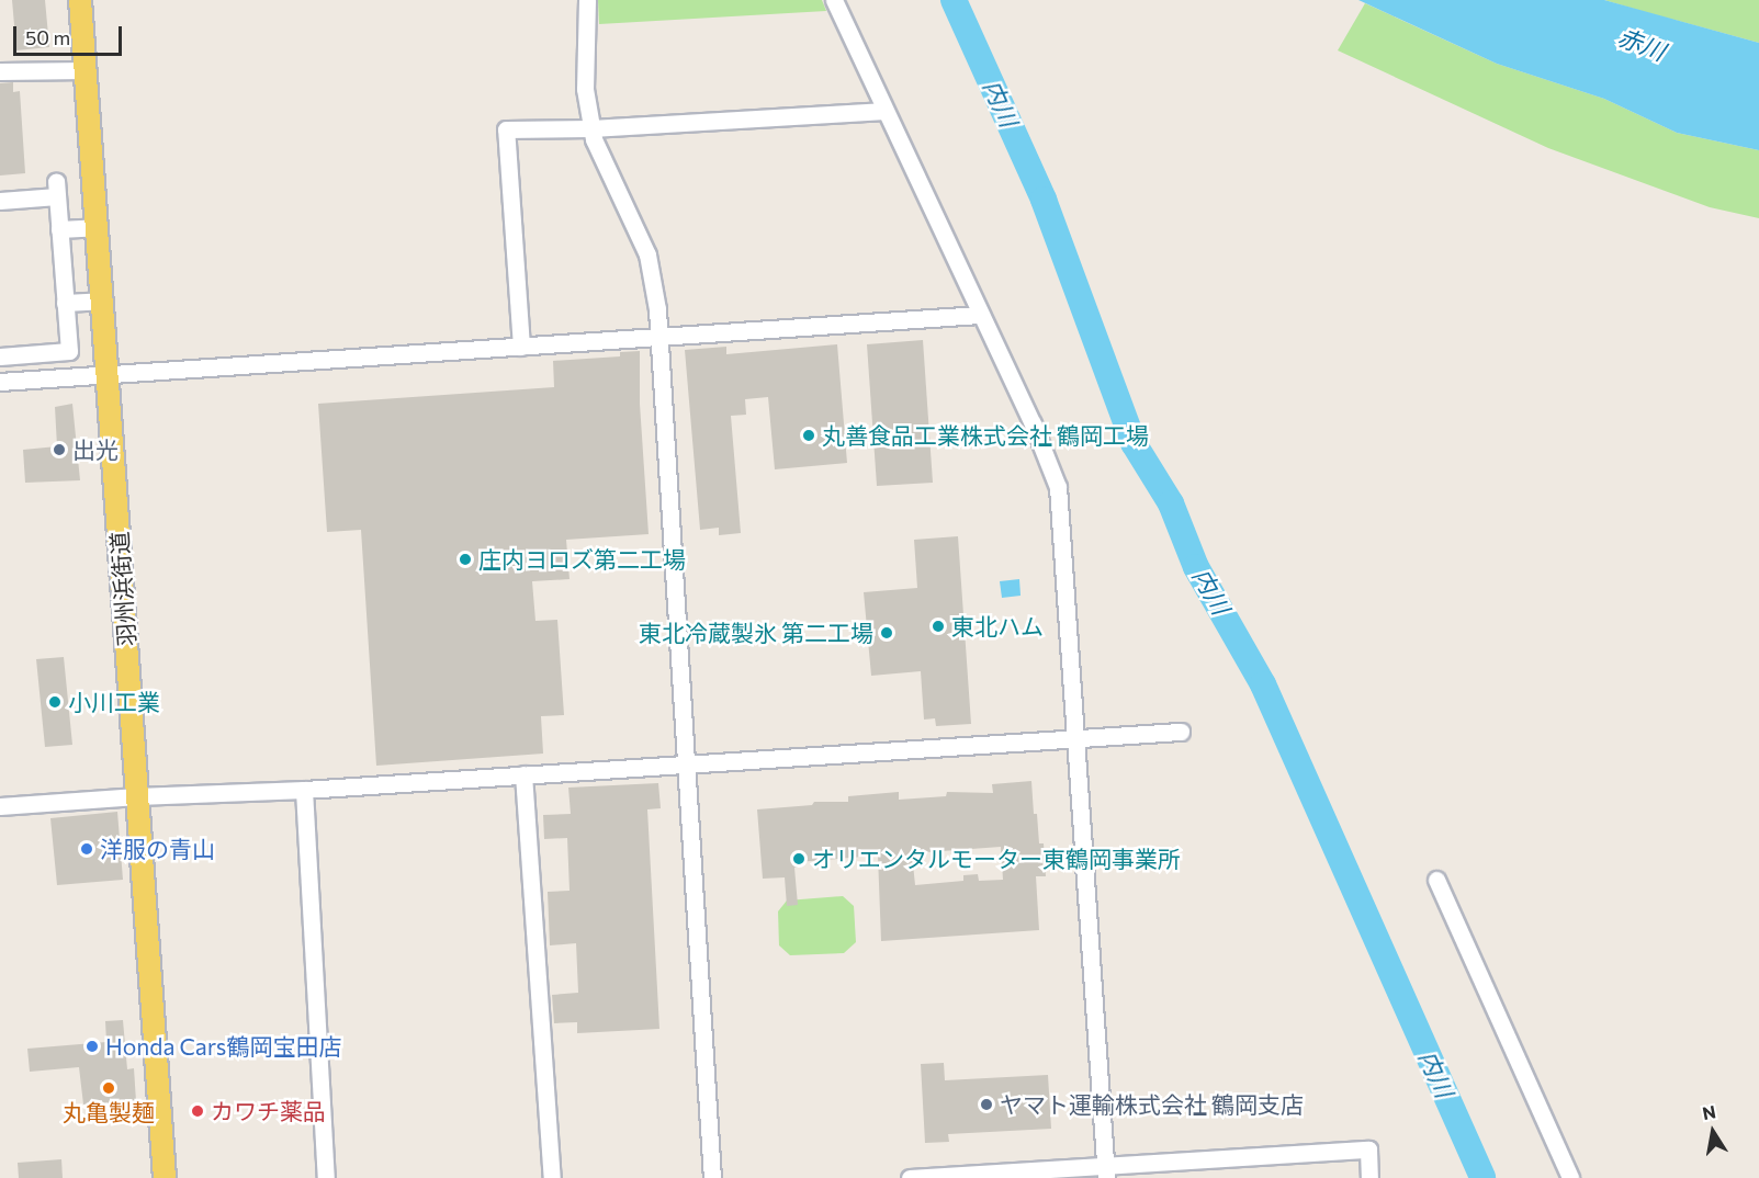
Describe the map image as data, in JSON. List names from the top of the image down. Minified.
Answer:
{"streets":{"main road":["羽州浜街道"]},"water":["赤川","内川"],"places":["丸善食品工業株式会社 鶴岡工場","出光","庄内ヨロズ第二工場","東北ハム","東北冷蔵製氷 第二工場","小川工業","洋服の青山","オリエンタルモーター東鶴岡事業所","Honda Cars鶴岡宝田店","丸亀製麺","ヤマト運輸株式会社 鶴岡支店","カワチ薬品"],"scale_bar":"50 m","north":"top"}
